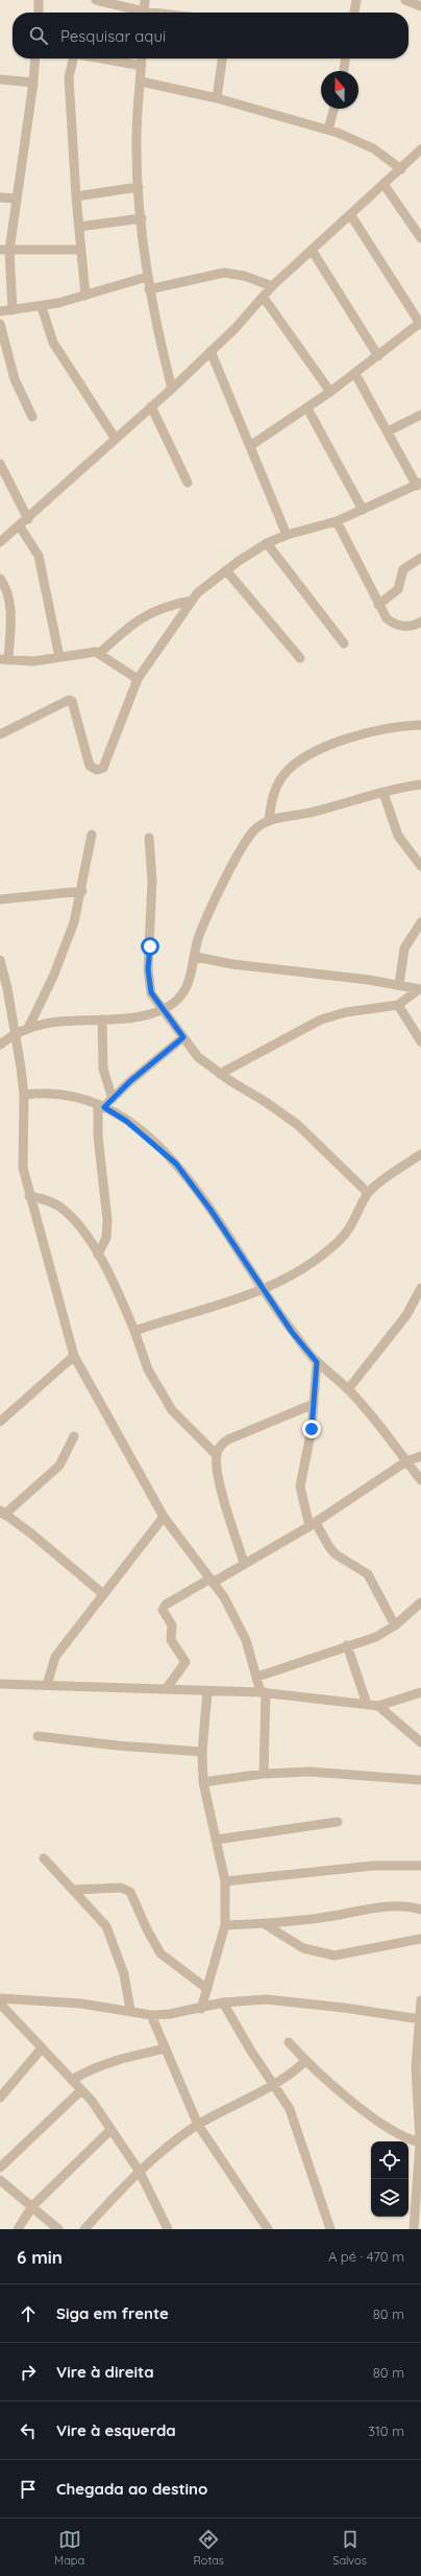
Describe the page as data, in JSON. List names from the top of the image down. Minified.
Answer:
{"north":"top","page":{"search":"Pesquisar aqui","heading":["6 min","A pé · 470 m"],"list":[["Siga em frente","80 m"],["Vire à direita","80 m"],["Vire à esquerda","310 m"],"Chegada ao destino"],"nav":["Mapa","Rotas","Salvos"]}}
